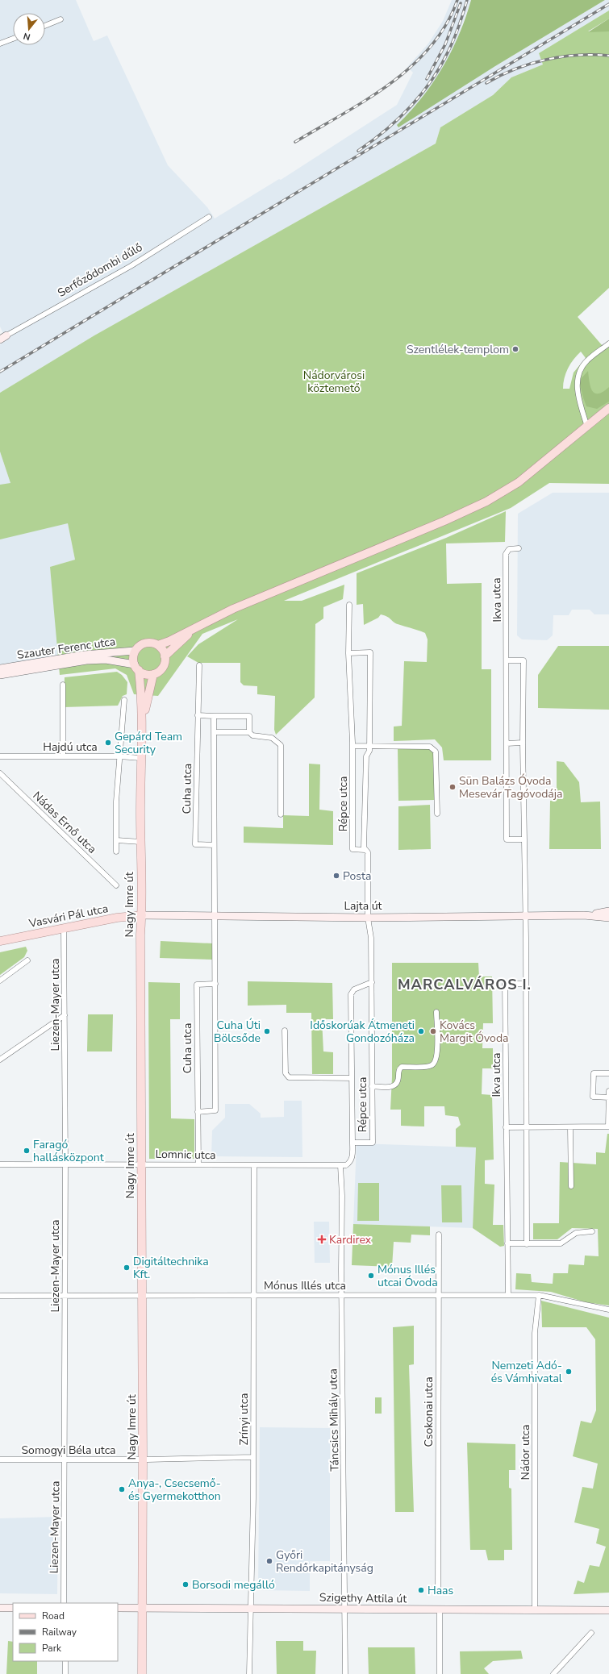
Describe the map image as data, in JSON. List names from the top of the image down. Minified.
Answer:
{"streets":{"main road":["Nagy Imre út","Vasvári Pál utca"],"street":["Serfőződombi dűlő","Ikva utca","Szauter Ferenc utca","Hajdú utca","Cuha utca","Répce utca","Nádas Ernő utca","Lajta út","Liezen-Mayer utca","Lomnic utca","Mónus Illés utca","Csokonai utca","Zrínyi utca","Táncsics Mihály utca","Somogyi Béla utca","Nádor utca","Szigethy Attila út"]},"crossings":[["Ikva utca","Mónus Illés utca"],["Szauter Ferenc utca","Nagy Imre út"],["Hajdú utca","Nagy Imre út"],["Cuha utca","Lomnic utca"],["Répce utca","Lajta út"],["Nagy Imre út","Lajta út"],["Nagy Imre út","Vasvári Pál utca"],["Nagy Imre út","Lomnic utca"],["Nagy Imre út","Mónus Illés utca"],["Nagy Imre út","Somogyi Béla utca"],["Nagy Imre út","Szigethy Attila út"],["Lajta út","Vasvári Pál utca"],["Vasvári Pál utca","Liezen-Mayer utca"],["Liezen-Mayer utca","Lomnic utca"],["Liezen-Mayer utca","Mónus Illés utca"],["Liezen-Mayer utca","Somogyi Béla utca"],["Lomnic utca","Zrínyi utca"],["Lomnic utca","Táncsics Mihály utca"],["Mónus Illés utca","Csokonai utca"],["Mónus Illés utca","Zrínyi utca"],["Mónus Illés utca","Táncsics Mihály utca"],["Mónus Illés utca","Nádor utca"],["Zrínyi utca","Somogyi Béla utca"],["Zrínyi utca","Szigethy Attila út"],["Táncsics Mihály utca","Szigethy Attila út"],["Nádor utca","Szigethy Attila út"]],"districts":["MARCALVÁROS I."],"parks":["Nádorvárosi köztemető"],"places":{"other":["Szentlélek-templom","Gepárd Team Security","Sün Balázs Óvoda Mesevár Tagóvodája","Posta","Cuha Úti Bölcsőde","Időskorúak Átmeneti Gondozóháza","Kovács Margit Óvoda","Faragó hallásközpont","Digitáltechnika Kft.","Mónus Illés utcai Óvoda","Nemzeti Adó- és Vámhivatal","Anya-, Csecsemő- és Gyermekotthon","Győri Rendőrkapitányság","Borsodi megálló","Haas"],"health":["Kardirex"]},"legend":["Road","Railway","Park"],"north":"bottom"}
